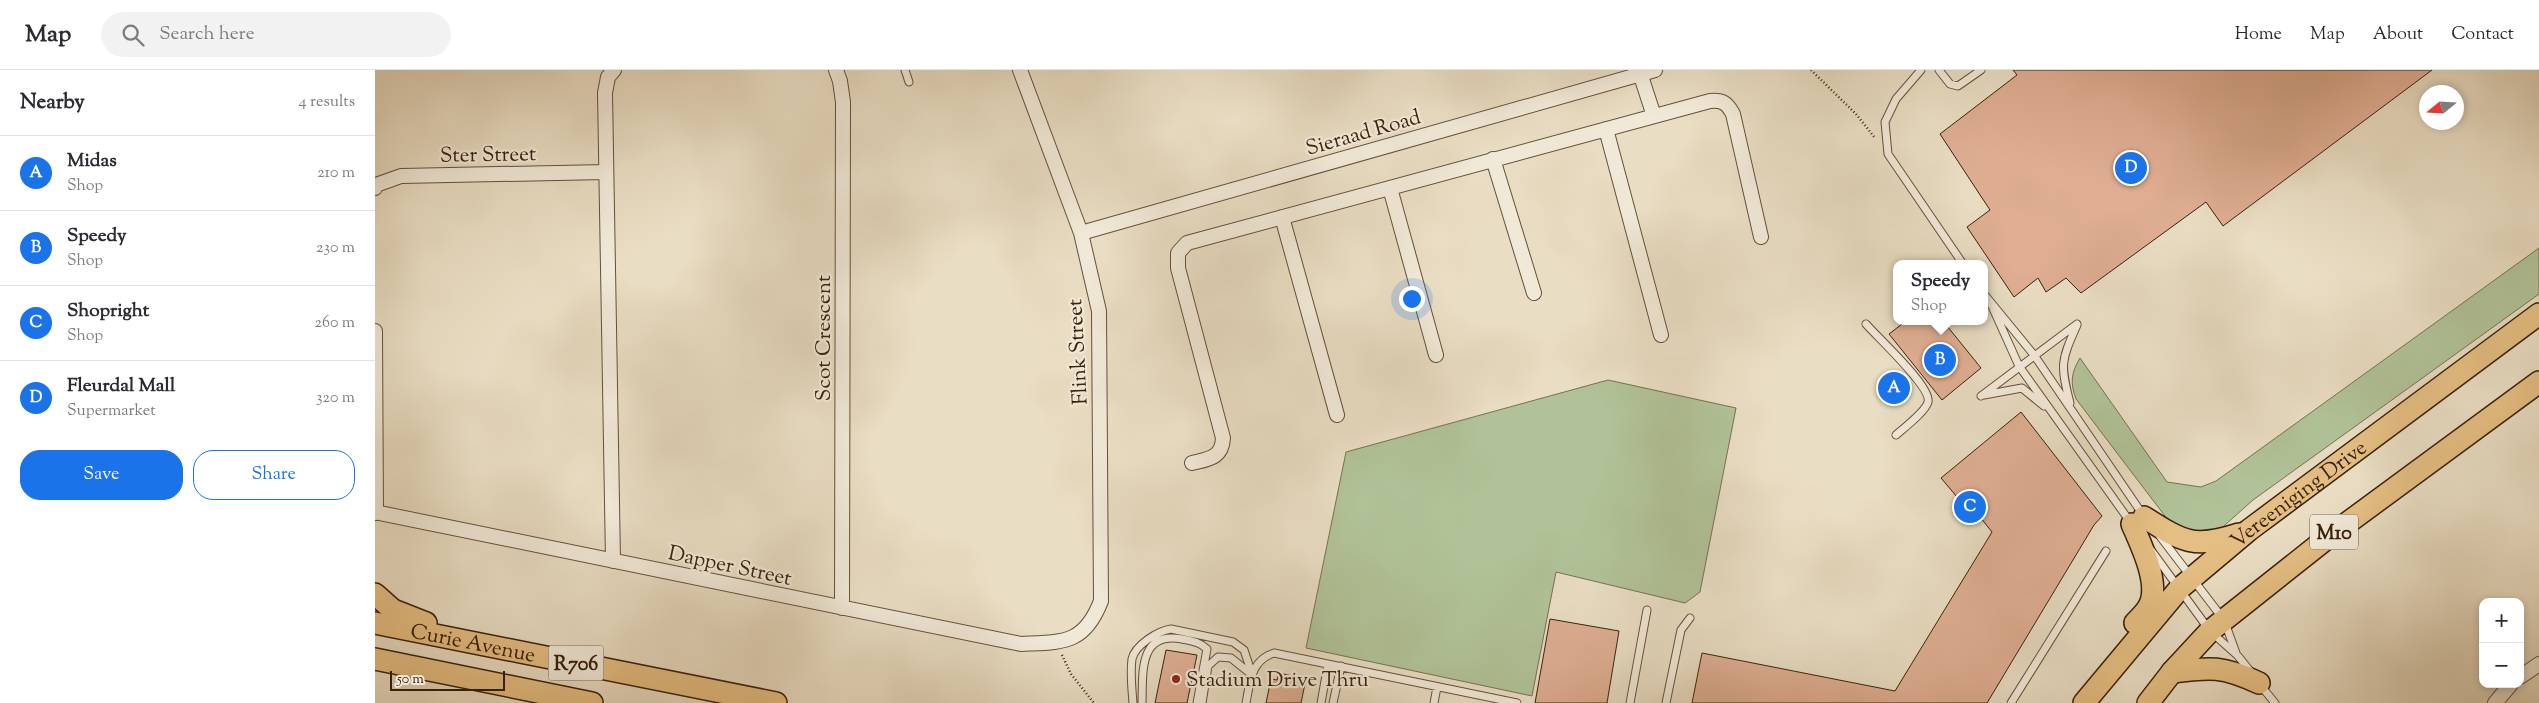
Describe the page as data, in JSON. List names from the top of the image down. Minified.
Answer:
{"streets":{"main road":["Vereeniging Drive","M10","Curie Avenue","R706"],"street":["Sieraad Road","Ster Street","Scot Crescent","Flink Street","Dapper Street"]},"crossings":[["Sieraad Road","Flink Street"],["Scot Crescent","Dapper Street"],["Flink Street","Dapper Street"]],"places":["Stadium Drive Thru"],"scale_bar":"50 m","north":"left","page":{"header":"Map","search":"Search here","nav":["Home","Map","About","Contact"],"heading":["Nearby","4 results"],"list":[{"mark":"A","name":"Midas","note":"Shop","value":"210 m"},{"mark":"B","name":"Speedy","note":"Shop","value":"230 m"},{"mark":"C","name":"Shopright","note":"Shop","value":"260 m"},{"mark":"D","name":"Fleurdal Mall","note":"Supermarket","value":"320 m"}],"pins":["D","B","A","C"],"popup":["Speedy","Shop"],"buttons":["Save","Share"],"map_buttons":["+","−"],"scale":"50 m"}}
